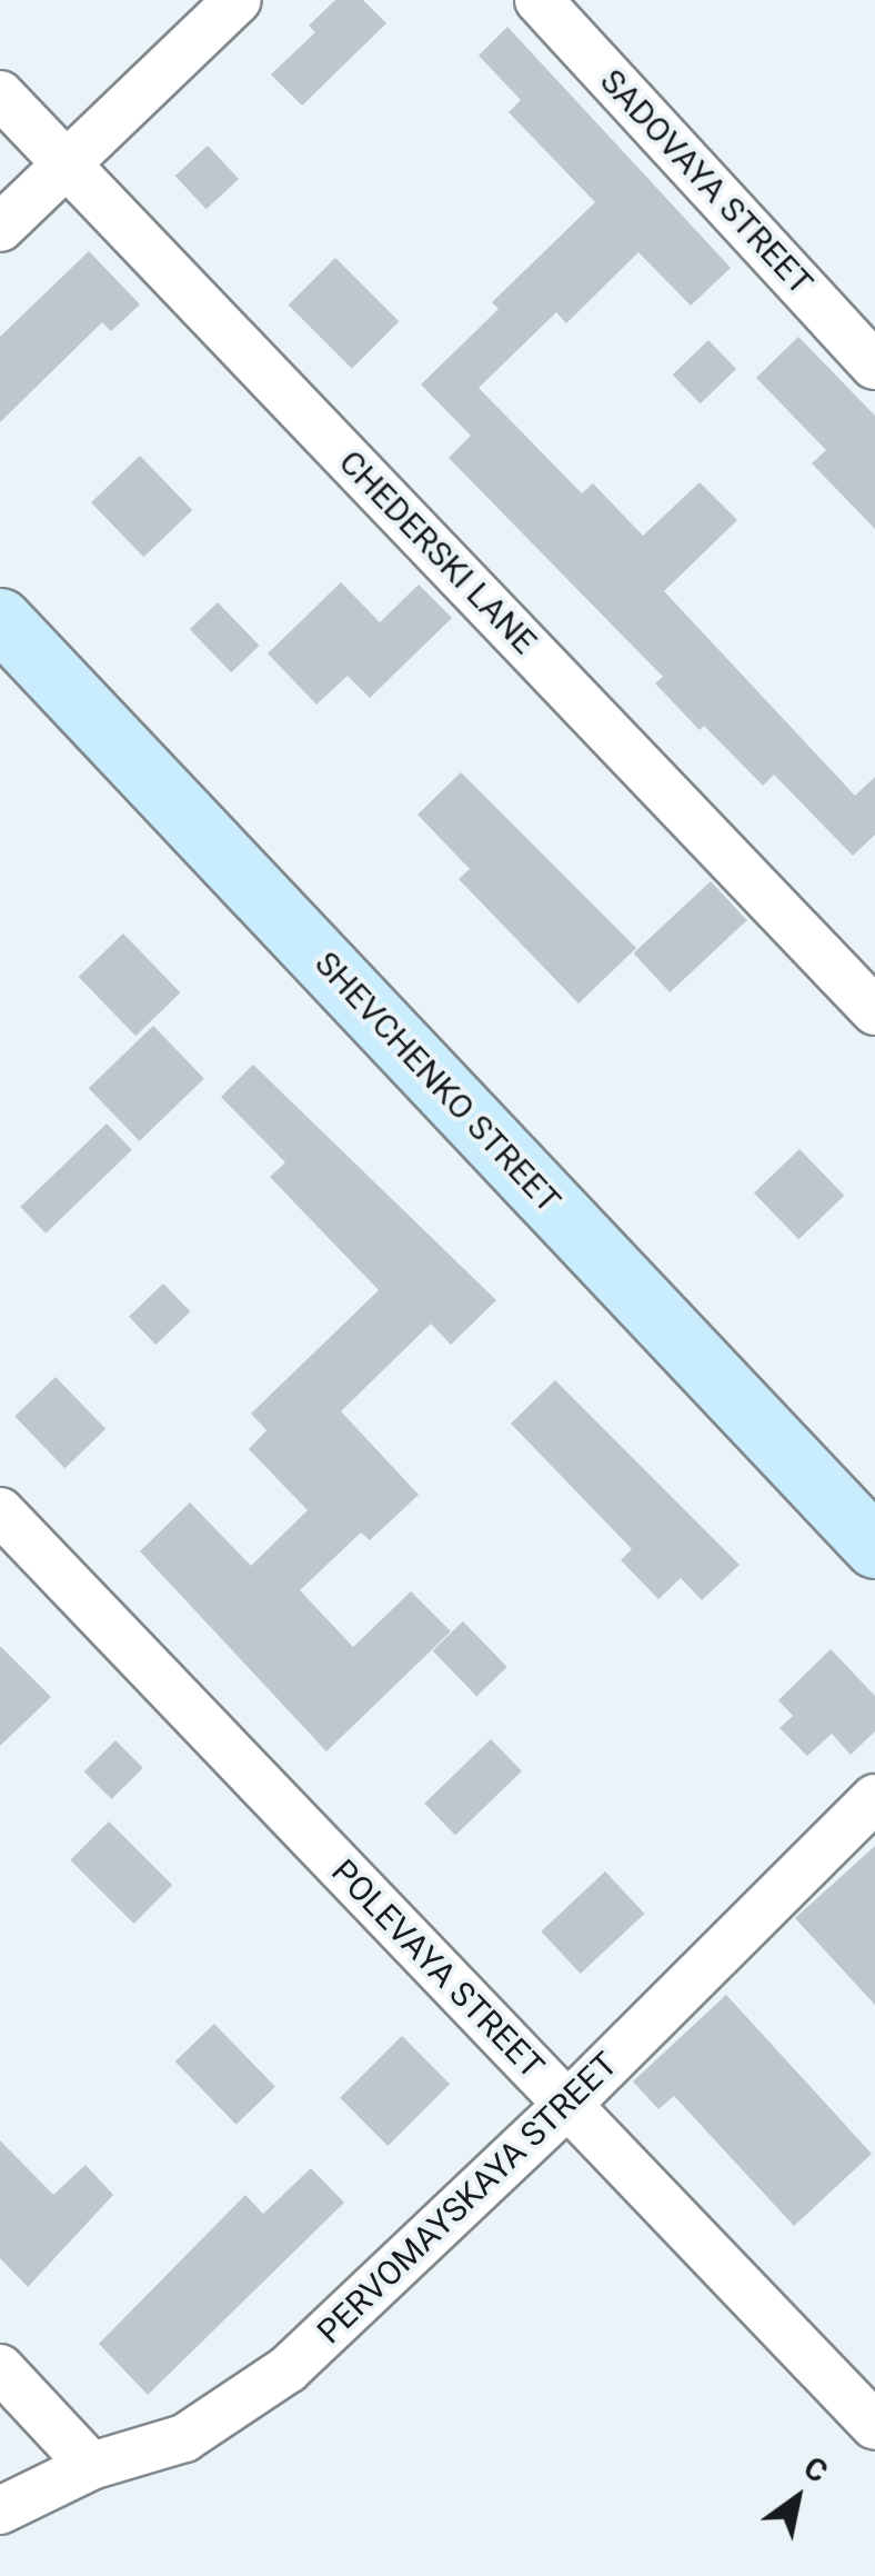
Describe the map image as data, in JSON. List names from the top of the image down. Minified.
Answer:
{"streets":{"street":["SADOVAYA STREET","CHEDERSKI LANE","SHEVCHENKO STREET","POLEVAYA STREET","PERVOMAYSKAYA STREET"]},"crossings":[["POLEVAYA STREET","PERVOMAYSKAYA STREET"]],"north":"top right"}
